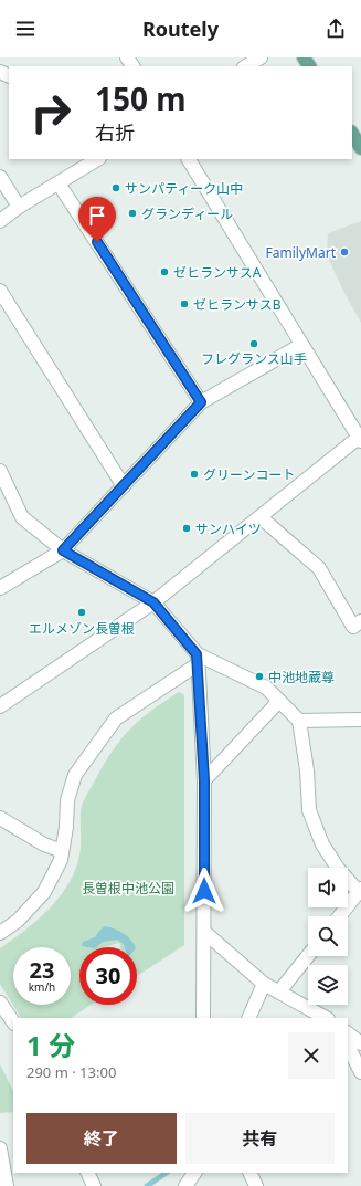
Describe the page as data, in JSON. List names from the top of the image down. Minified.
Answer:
{"parks":["長曽根中池公園"],"places":["サンパティーク山中","グランディール","FamilyMart","ゼヒランサスA","ゼヒランサスB","フレグランス山手","グリーンコート","サンハイツ","エルメゾン長曽根","中池地蔵尊"],"page":{"header":"Routely","turn":["150 m","右折"],"speed":"23 km/h","limit":"30","heading":["1 分","290 m · 13:00"],"buttons":["終了","共有"]}}
